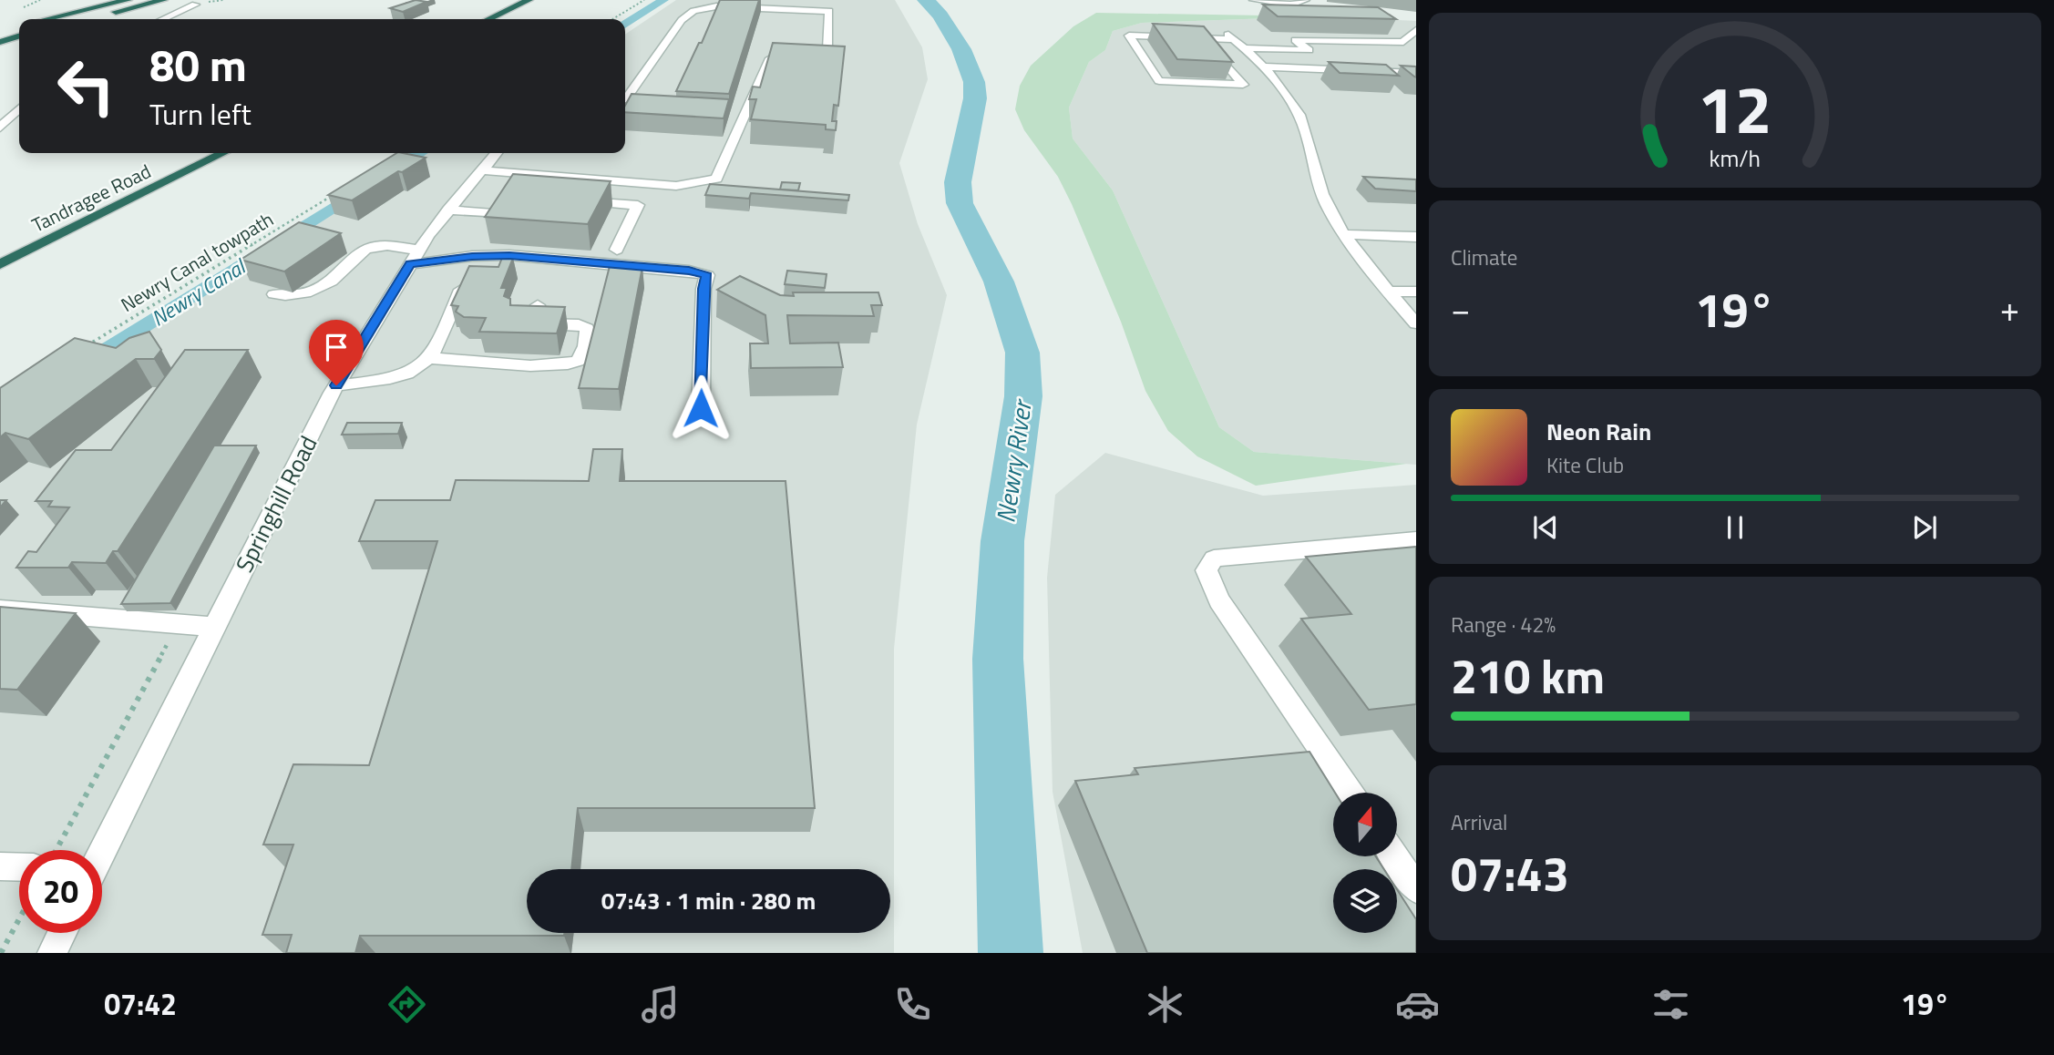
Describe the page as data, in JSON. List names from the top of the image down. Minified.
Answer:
{"streets":{"highway":["Tandragee Road"],"street":["Springhill Road"],"path":["Newry Canal towpath"]},"water":["Newry Canal","Newry River"],"north":"top","page":{"turn":["80 m","Turn left"],"tile":["Climate",["Range · 42%","210 km"],["Arrival","07:43"]],"heat":["−","19°","+"],"song":["Neon Rain","Kite Club"],"limit":"20","trip":"07:43 · 1 min · 280 m","tabs":["07:42","19°"],"gauge":["12","km/h"]}}
